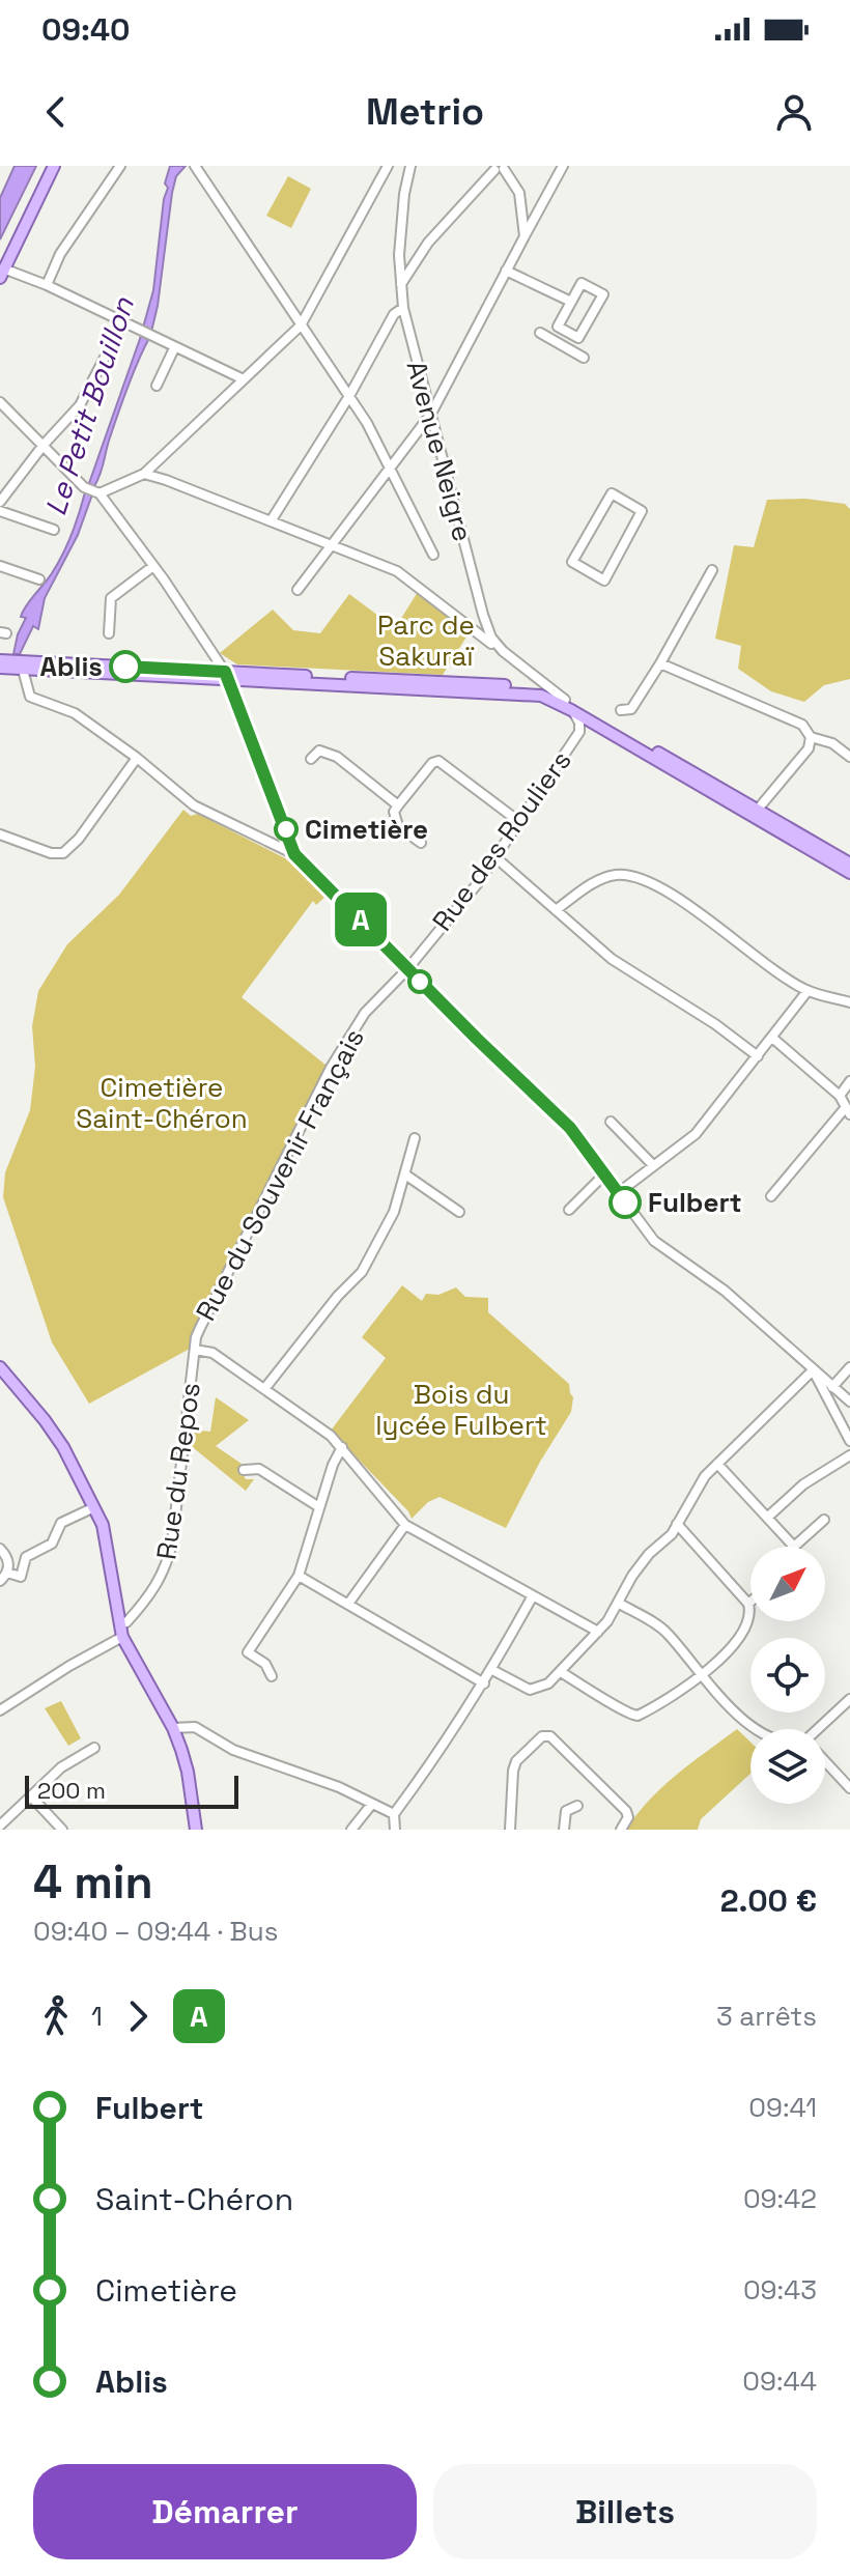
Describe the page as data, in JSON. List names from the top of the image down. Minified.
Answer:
{"streets":{"street":["Avenue Neigre","Rue des Rouliers","Rue du Souvenir Français","Rue du Repos"]},"crossings":[["Avenue Neigre","Rue des Rouliers"],["Rue des Rouliers","Rue du Souvenir Français"],["Rue du Souvenir Français","Rue du Repos"]],"water":["Le Petit Bouillon"],"parks":["Parc de Sakuraï","Cimetière Saint-Chéron","Bois du lycée Fulbert"],"places":["Ablis","Cimetière","Fulbert"],"lines":["bus line A"],"scale_bar":"200 m","north":"top right","page":{"status":"09:40","header":"Metrio","on_map":"A","scale":"200 m","heading":["4 min","09:40 – 09:44 · Bus","2.00 €"],"legs":["1","A","3 arrêts"],"list":[{"name":"Fulbert","value":"09:41"},{"name":"Saint-Chéron","value":"09:42"},{"name":"Cimetière","value":"09:43"},{"name":"Ablis","value":"09:44"}],"buttons":["Démarrer","Billets"]}}
